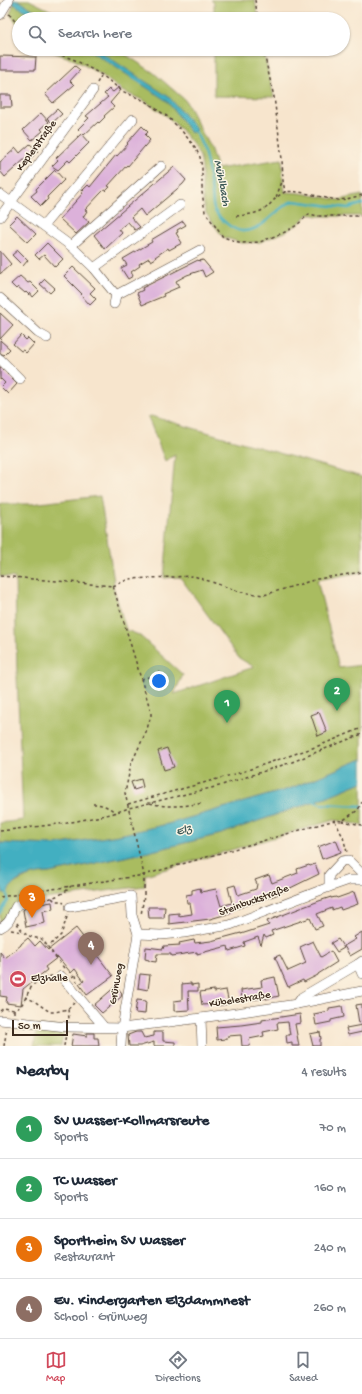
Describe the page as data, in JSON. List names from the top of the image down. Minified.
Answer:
{"streets":{"street":["Keplerstraße","Steinbuckstraße","Grünweg","Kübelestraße"]},"crossings":[["Steinbuckstraße","Grünweg"],["Grünweg","Kübelestraße"]],"water":["Mühlbach","Elz"],"places":{"sports":["Elzhalle"]},"scale_bar":"50 m","page":{"search":"Search here","pins":["2","1","3","4"],"scale":"50 m","heading":["Nearby","4 results"],"list":[{"mark":"1","name":"SV Wasser-Kollmarsreute","note":"Sports","value":"70 m"},{"mark":"2","name":"TC Wasser","note":"Sports","value":"160 m"},{"mark":"3","name":"Sportheim SV Wasser","note":"Restaurant","value":"240 m"},{"mark":"4","name":"Ev. Kindergarten Elzdammnest","note":"School · Grünweg","value":"260 m"}],"nav":["Map","Directions","Saved"]}}
